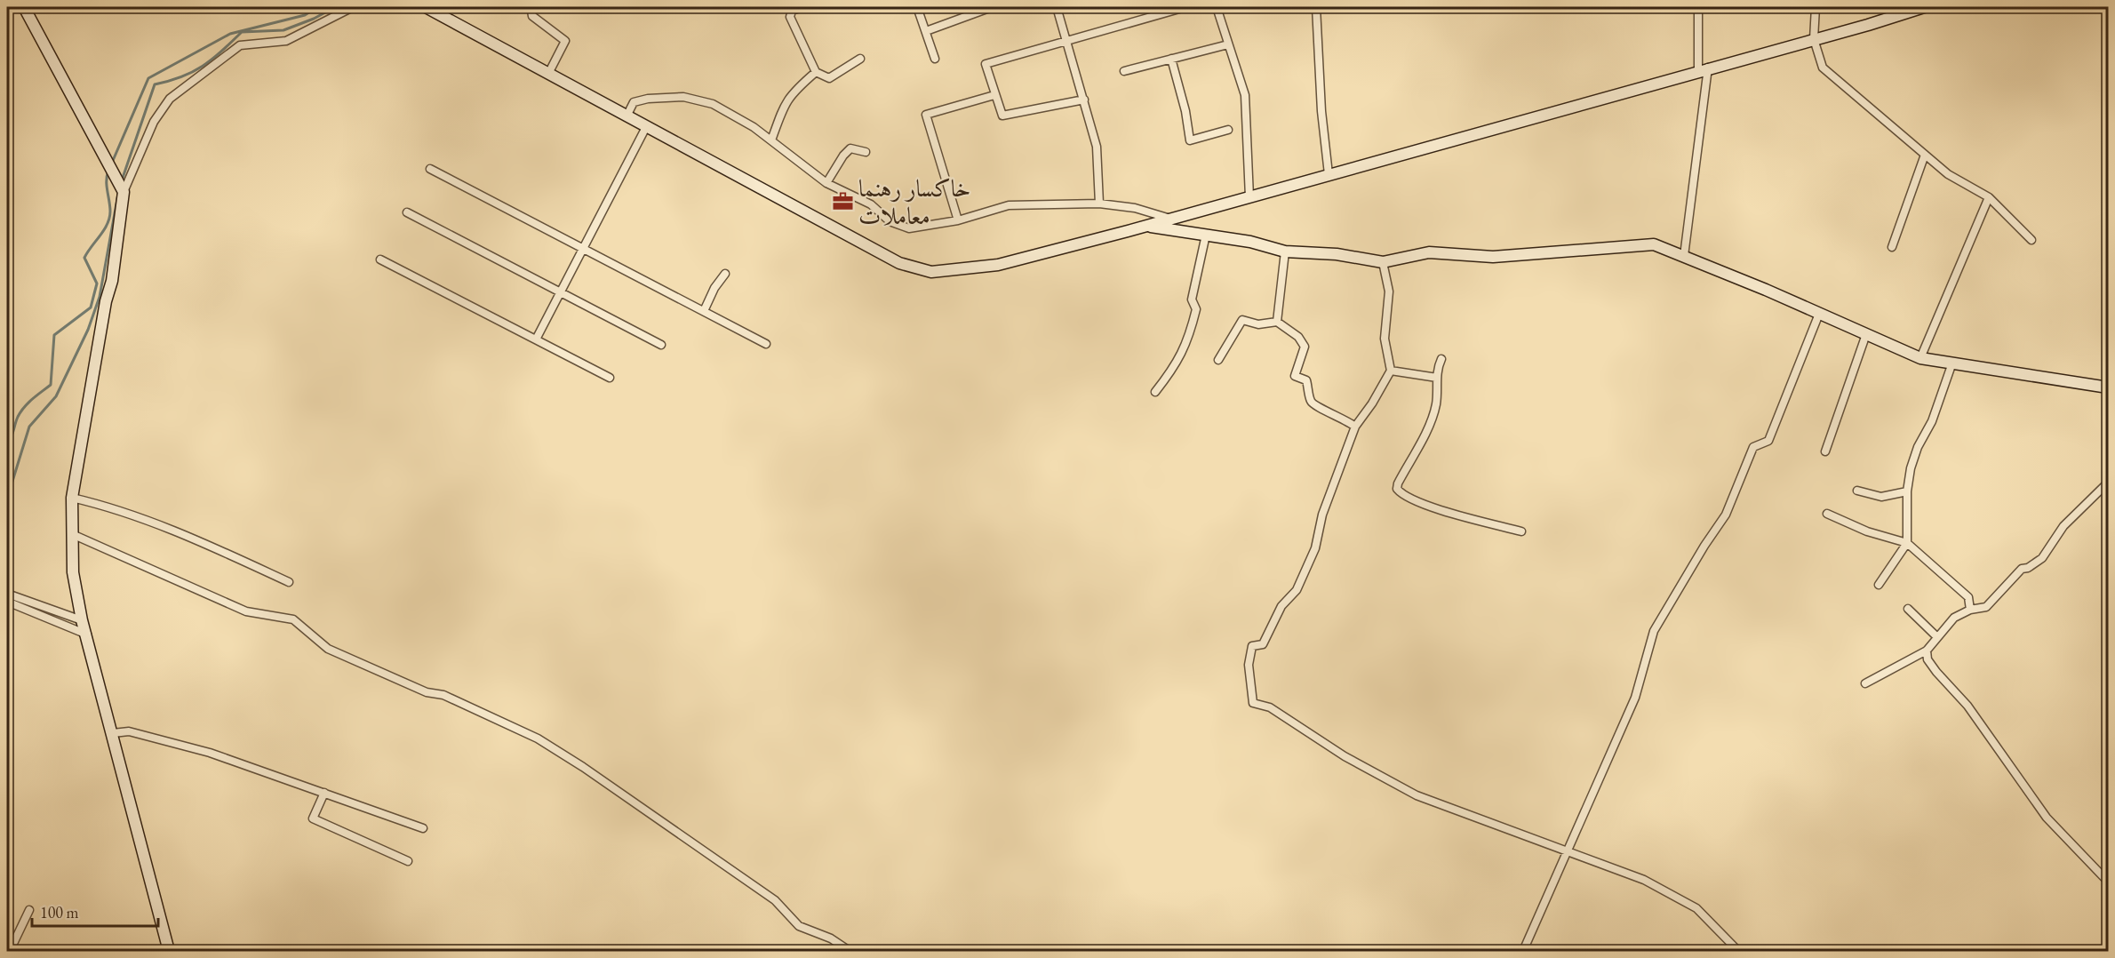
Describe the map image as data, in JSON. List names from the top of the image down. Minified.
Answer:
{"places":{"office":["خاکسار رهنما معاملات"]},"scale_bar":"100 m"}
